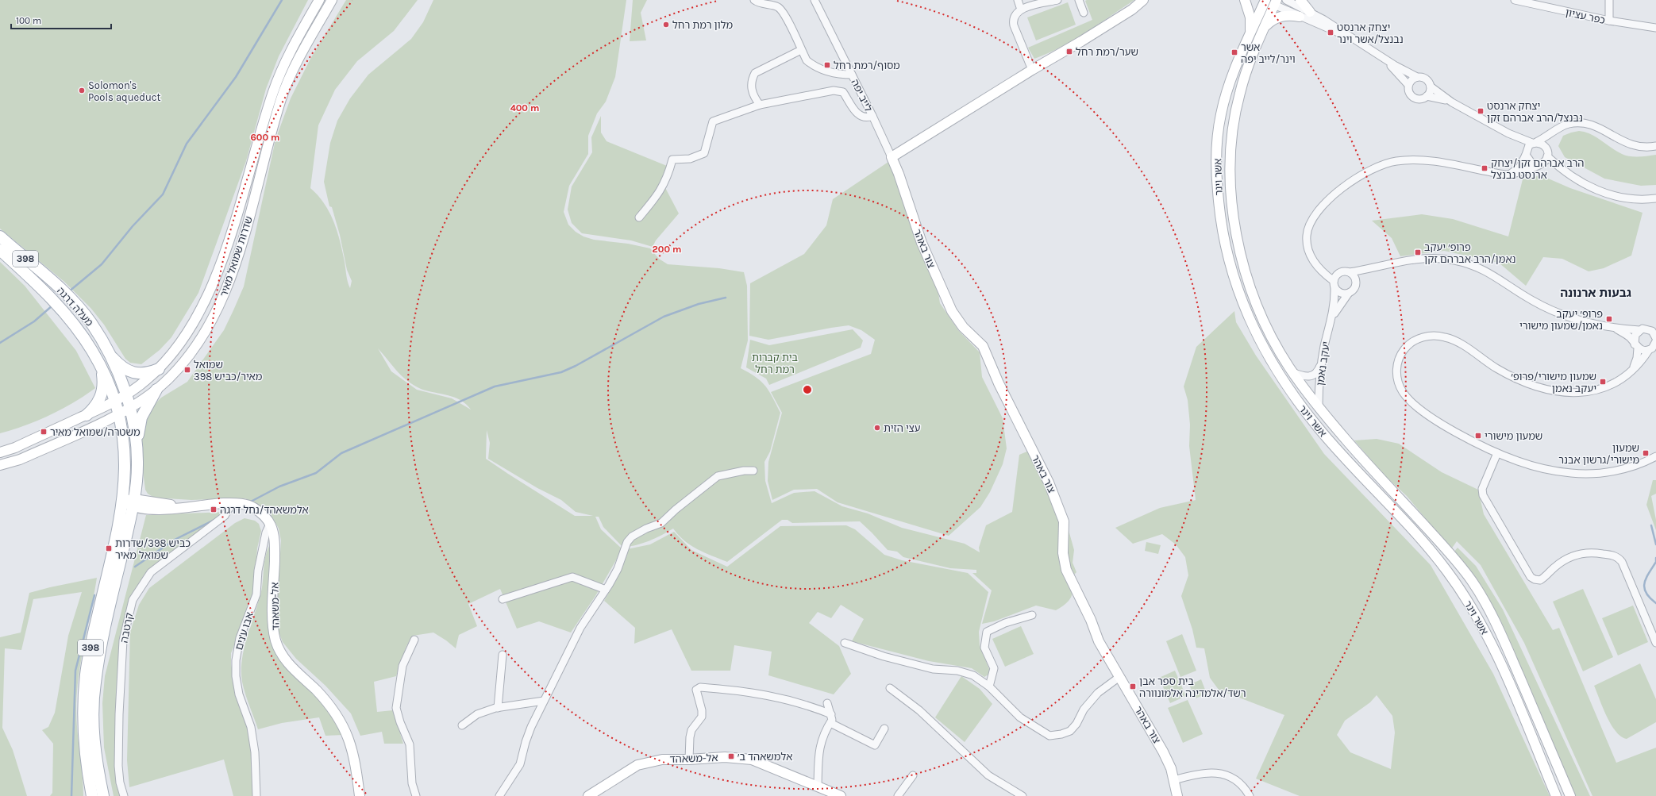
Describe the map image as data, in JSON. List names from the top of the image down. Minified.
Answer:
{"streets":{"main road":["אשר וינר","צור באהר","שדרות שמואל מאיר","398","מעלה דרגה","אל-משאהד"],"street":["כפר עציון","לייב יפה","יעקב נאמן","קרטבה","אבו ע'נים"]},"crossings":[["לייב יפה","צור באהר"],["אשר וינר","יעקב נאמן"],["שדרות שמואל מאיר","398"],["שדרות שמואל מאיר","מעלה דרגה"],["398","מעלה דרגה"],["אל-משאהד","אבו ע'נים"]],"districts":["גבעות ארנונה"],"parks":["בית קברות רמת רחל"],"places":{"other":["מלון רמת רחל","Solomon's Pools aqueduct","עצי הזית"],"transit":["יצחק ארנסט נבנצל/אשר וינר","שער/רמת רחל","אשר וינר/לייב יפה","מסוף/רמת רחל","יצחק ארנסט נבנצל/הרב אברהם זקן","הרב אברהם זקן/יצחק ארנסט נבנצל","פרופ׳ יעקב נאמן/הרב אברהם זקן","פרופ׳ יעקב נאמן/שמעון מישורי","שמואל מאיר/כביש 398","שמעון מישורי/פרופ׳ יעקב נאמן","משטרה/שמואל מאיר","שמעון מישורי","שמעון מישורי/גרשון אבנר","אלמשאהד/נחל דרגה","כביש 398/שדרות שמואל מאיר","בית ספר אבן רשד/אלמדינה אלמונוורה","אלמשאהד ב׳"]},"scale_bar":"100 m","rings":["400 m","600 m","200 m"]}
